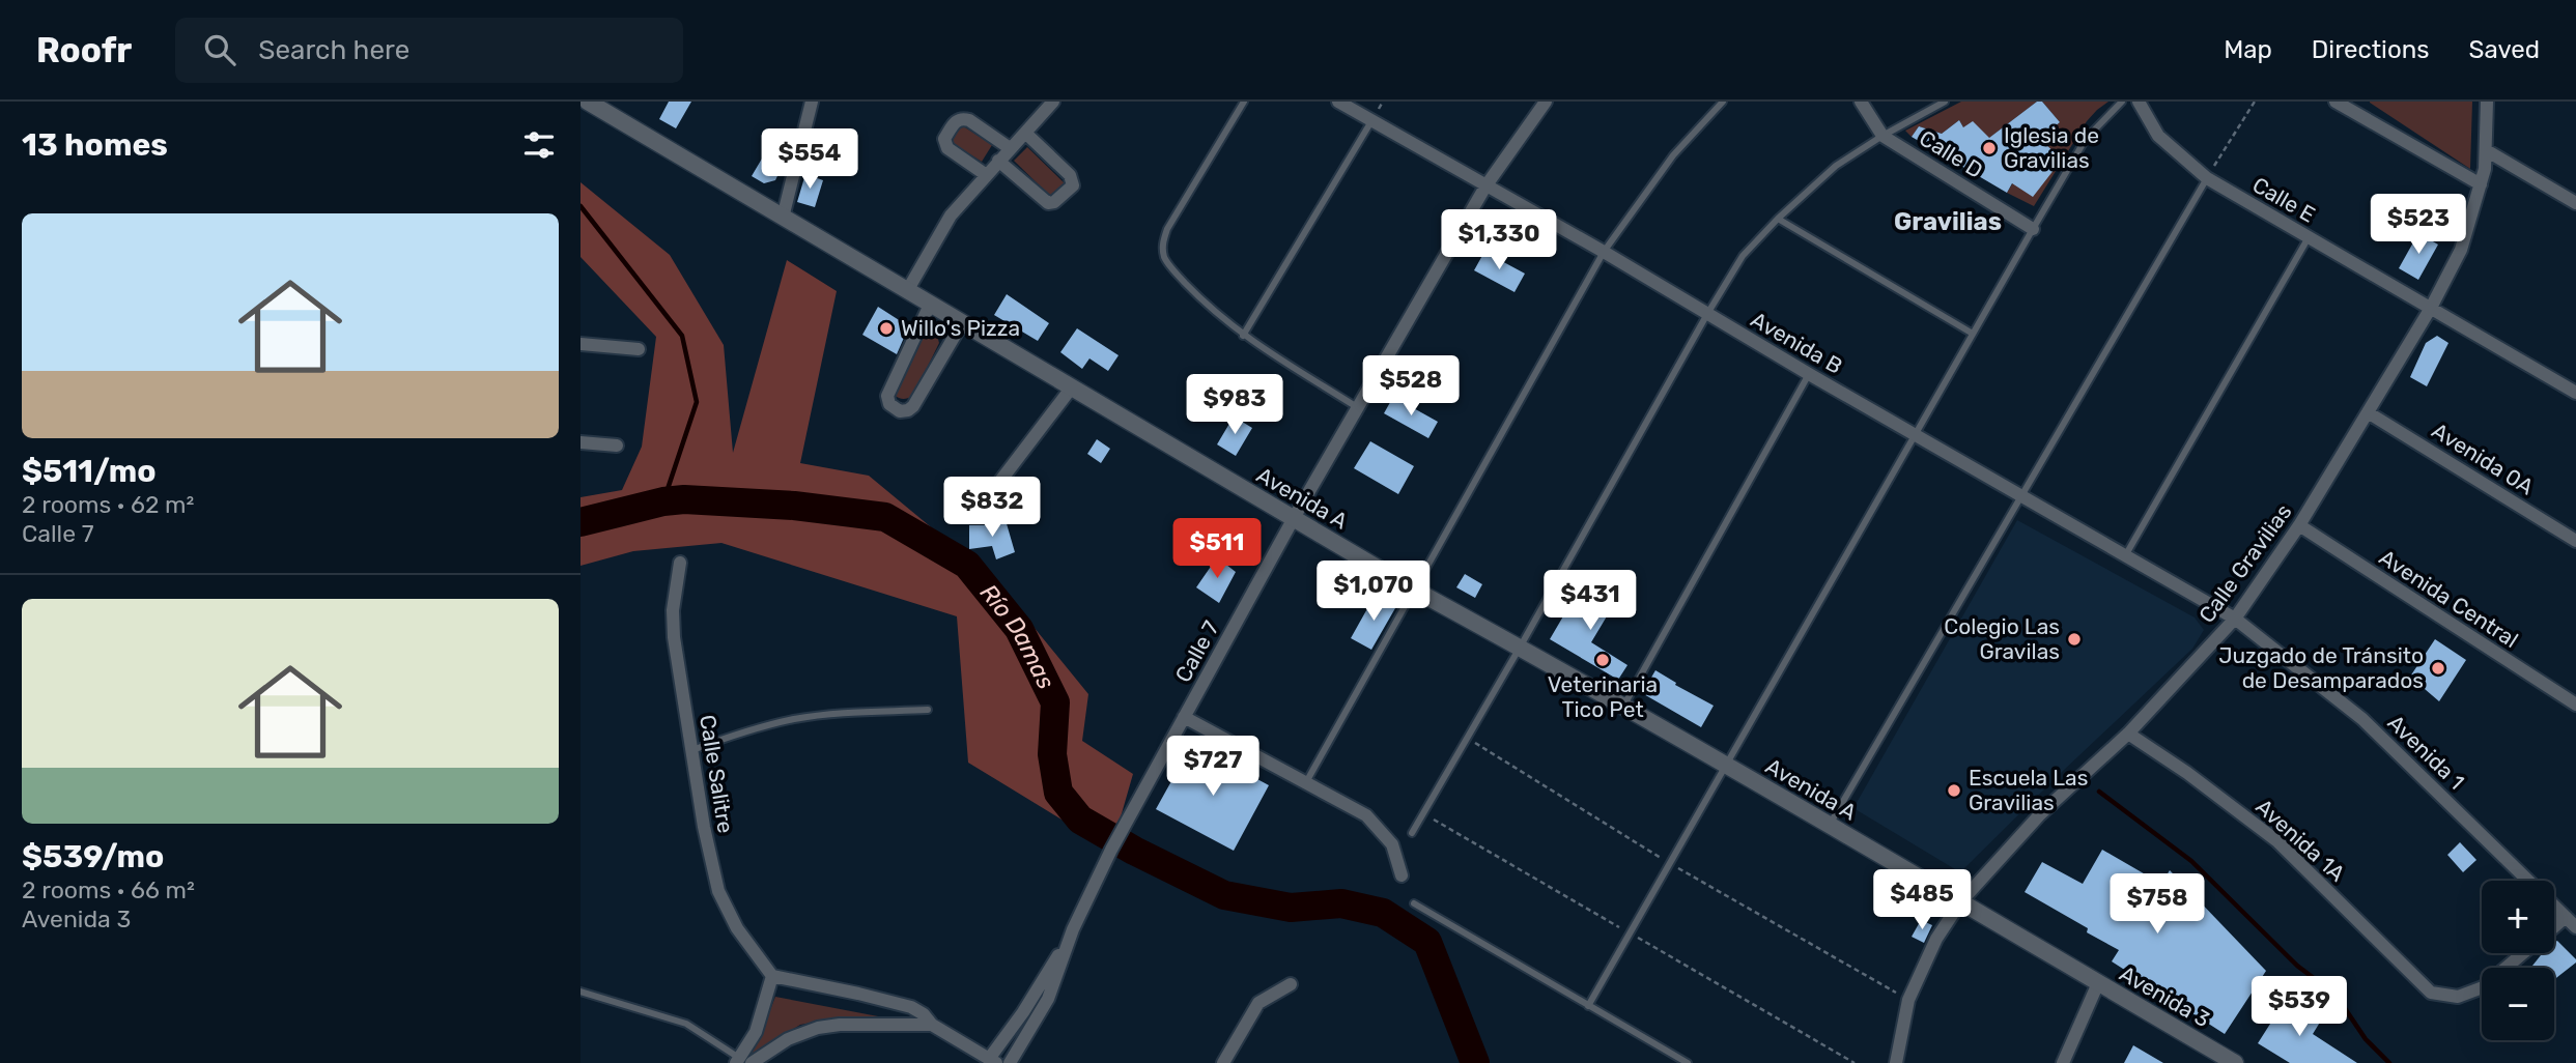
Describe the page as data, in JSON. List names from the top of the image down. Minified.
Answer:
{"streets":{"street":["Calle D","Calle E","Avenida B","Avenida 0A","Avenida A","Calle Gravilias","Avenida Central","Calle 7","Avenida 1","Calle Salitre","Avenida 1A","Avenida 3"]},"crossings":[["Calle E","Calle Gravilias"],["Avenida B","Calle Gravilias"],["Avenida B","Calle 7"],["Avenida B","Avenida 1"],["Avenida 0A","Calle Gravilias"],["Avenida A","Calle Gravilias"],["Avenida A","Calle 7"],["Avenida A","Avenida 3"],["Calle Gravilias","Avenida Central"],["Calle Gravilias","Avenida 1"],["Calle Gravilias","Avenida 1A"],["Calle Gravilias","Avenida 3"]],"districts":["Gravilias"],"water":["Río Damas"],"places":["Iglesia de Gravilias","Willo's Pizza","Colegio Las Gravilas","Veterinaria Tico Pet","Juzgado de Tránsito de Desamparados","Escuela Las Gravilias"],"page":{"header":"Roofr","search":"Search here","nav":["Map","Directions","Saved"],"heading":"13 homes","price":["$554","$523","$1,330","$528","$983","$832","$511","$1,070","$431","$727","$485","$758","$539"],"list":[{"name":"$511/mo","note":"2 rooms · 62 m² · Calle 7"},{"name":"$539/mo","note":"2 rooms · 66 m² · Avenida 3"}],"map_buttons":["+","−"]}}
